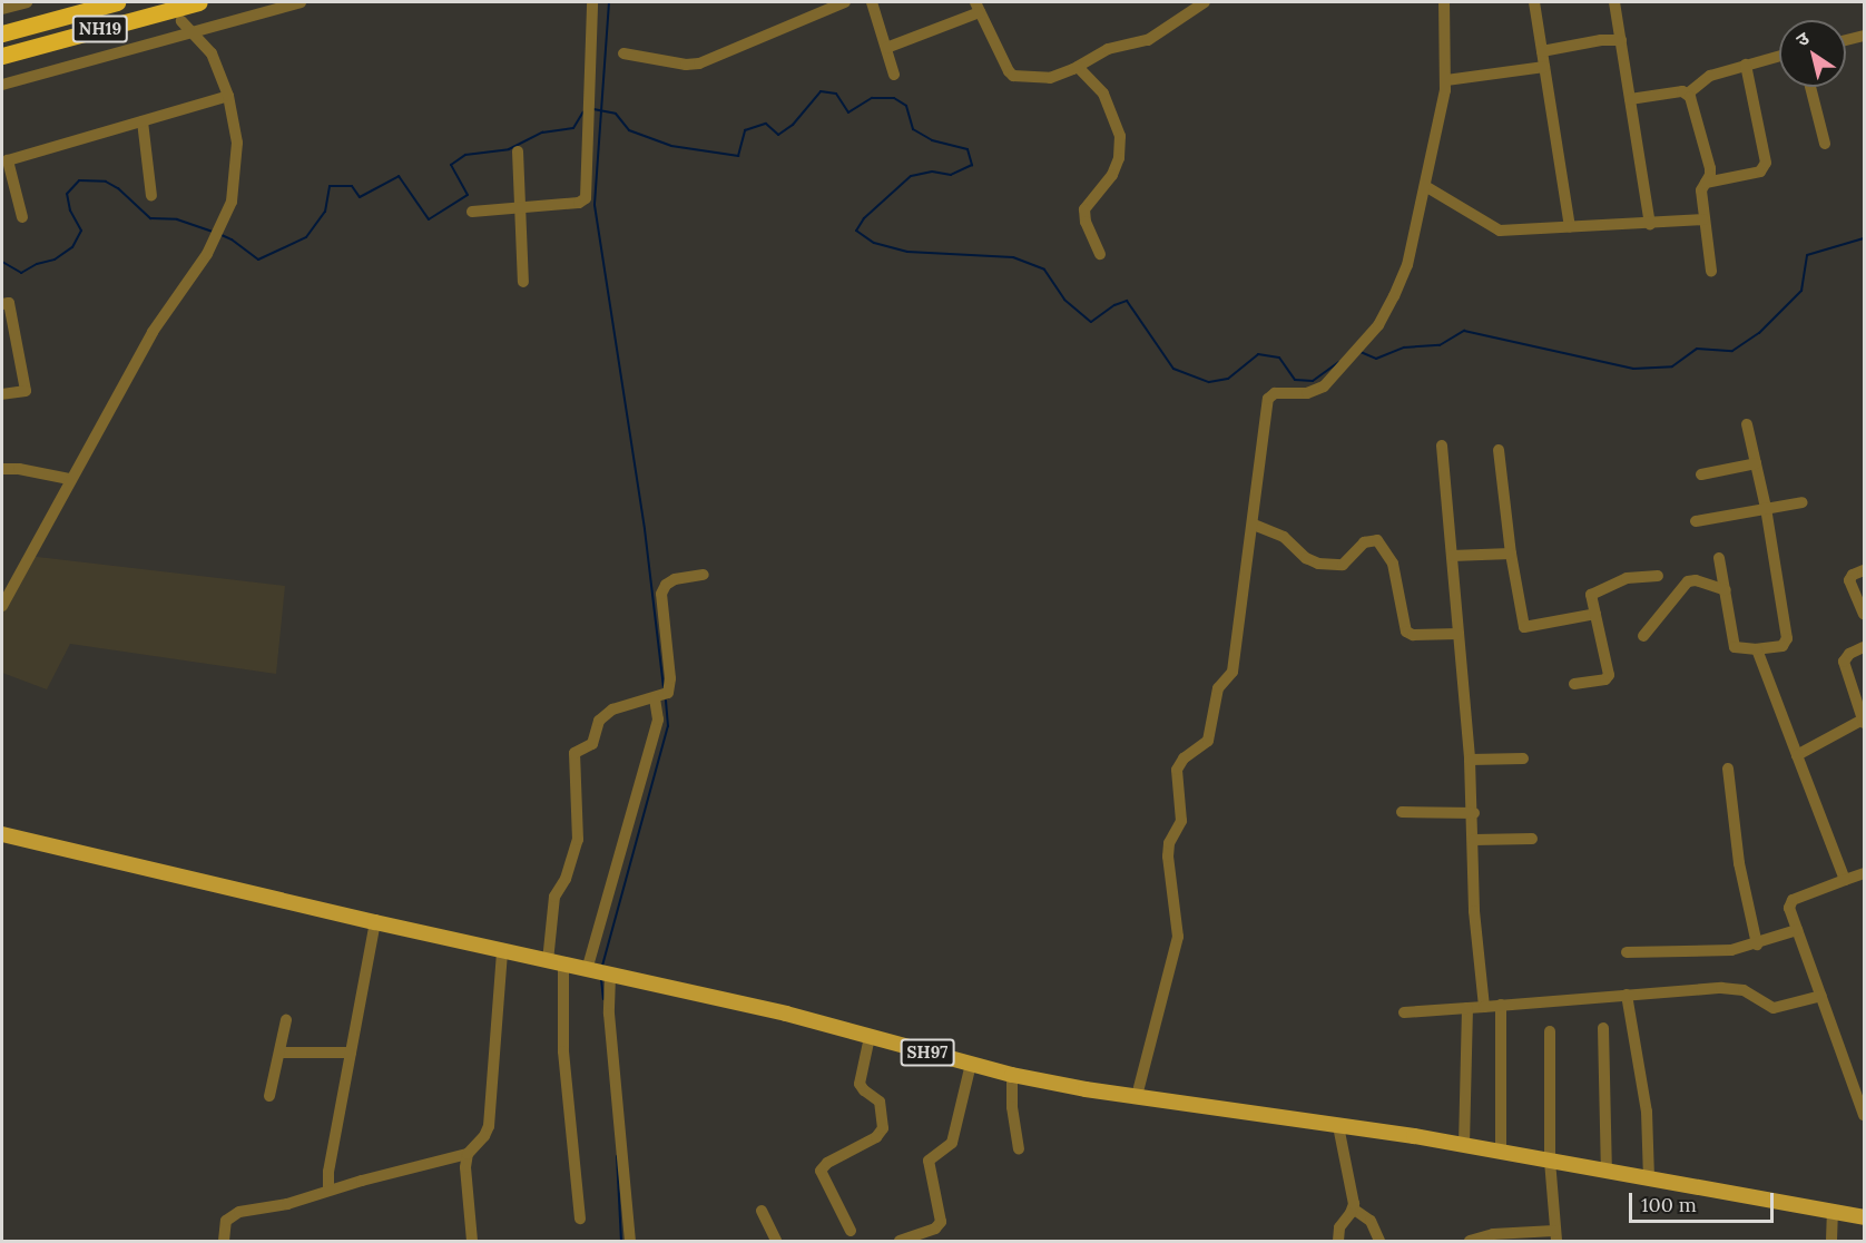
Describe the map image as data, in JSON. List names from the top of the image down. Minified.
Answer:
{"streets":{"highway":["NH19"],"main road":["SH97"]},"scale_bar":"100 m","north":"top left"}
